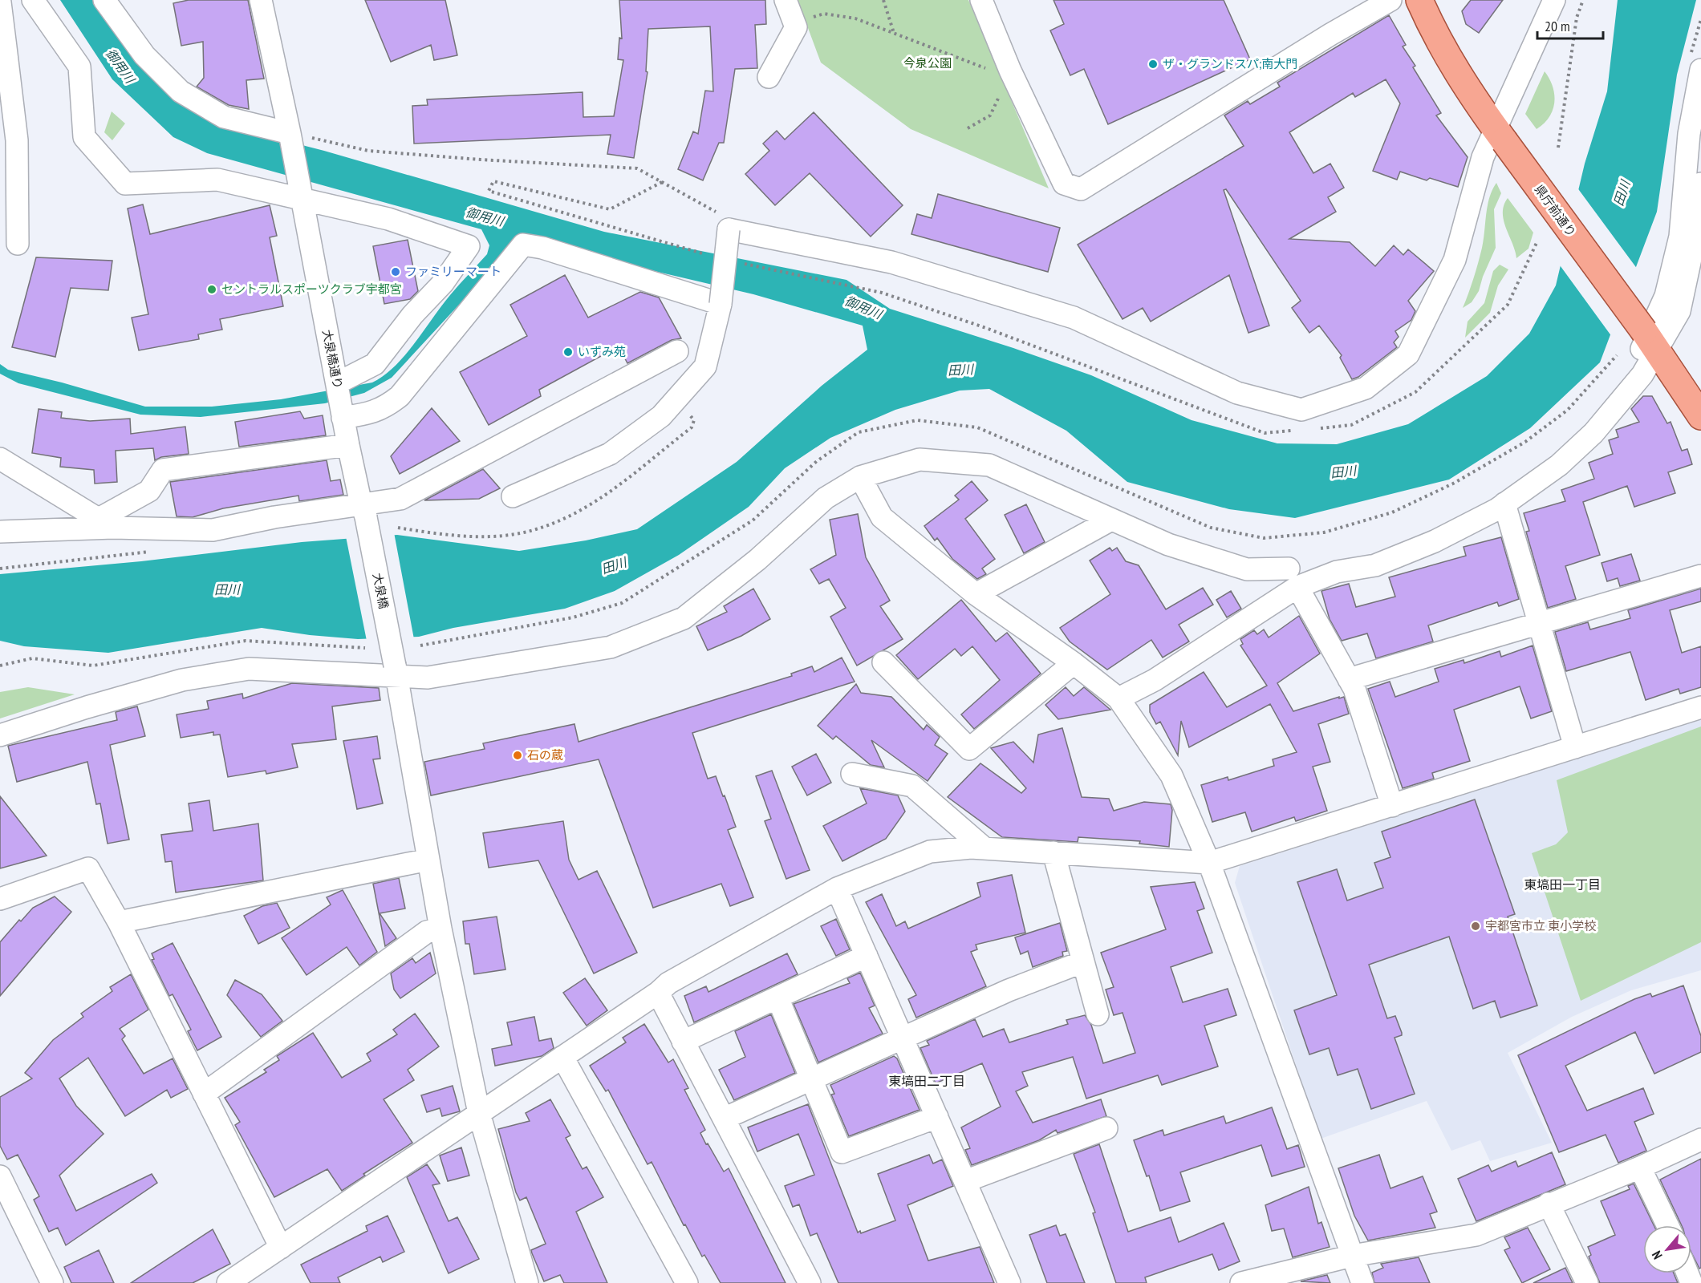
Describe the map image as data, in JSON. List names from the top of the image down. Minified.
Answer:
{"streets":{"main road":["県庁前通り"],"street":["大泉橋通り","大泉橋"]},"crossings":[["大泉橋通り","大泉橋"]],"districts":["東塙田一丁目","東塙田二丁目"],"water":["御用川","田川"],"parks":["今泉公園"],"places":["ザ・グランドスパ;南大門","ファミリーマート","セントラルスポーツクラブ宇都宮","いずみ苑","石の蔵","宇都宮市立 東小学校"],"scale_bar":"20 m","north":"bottom left"}
